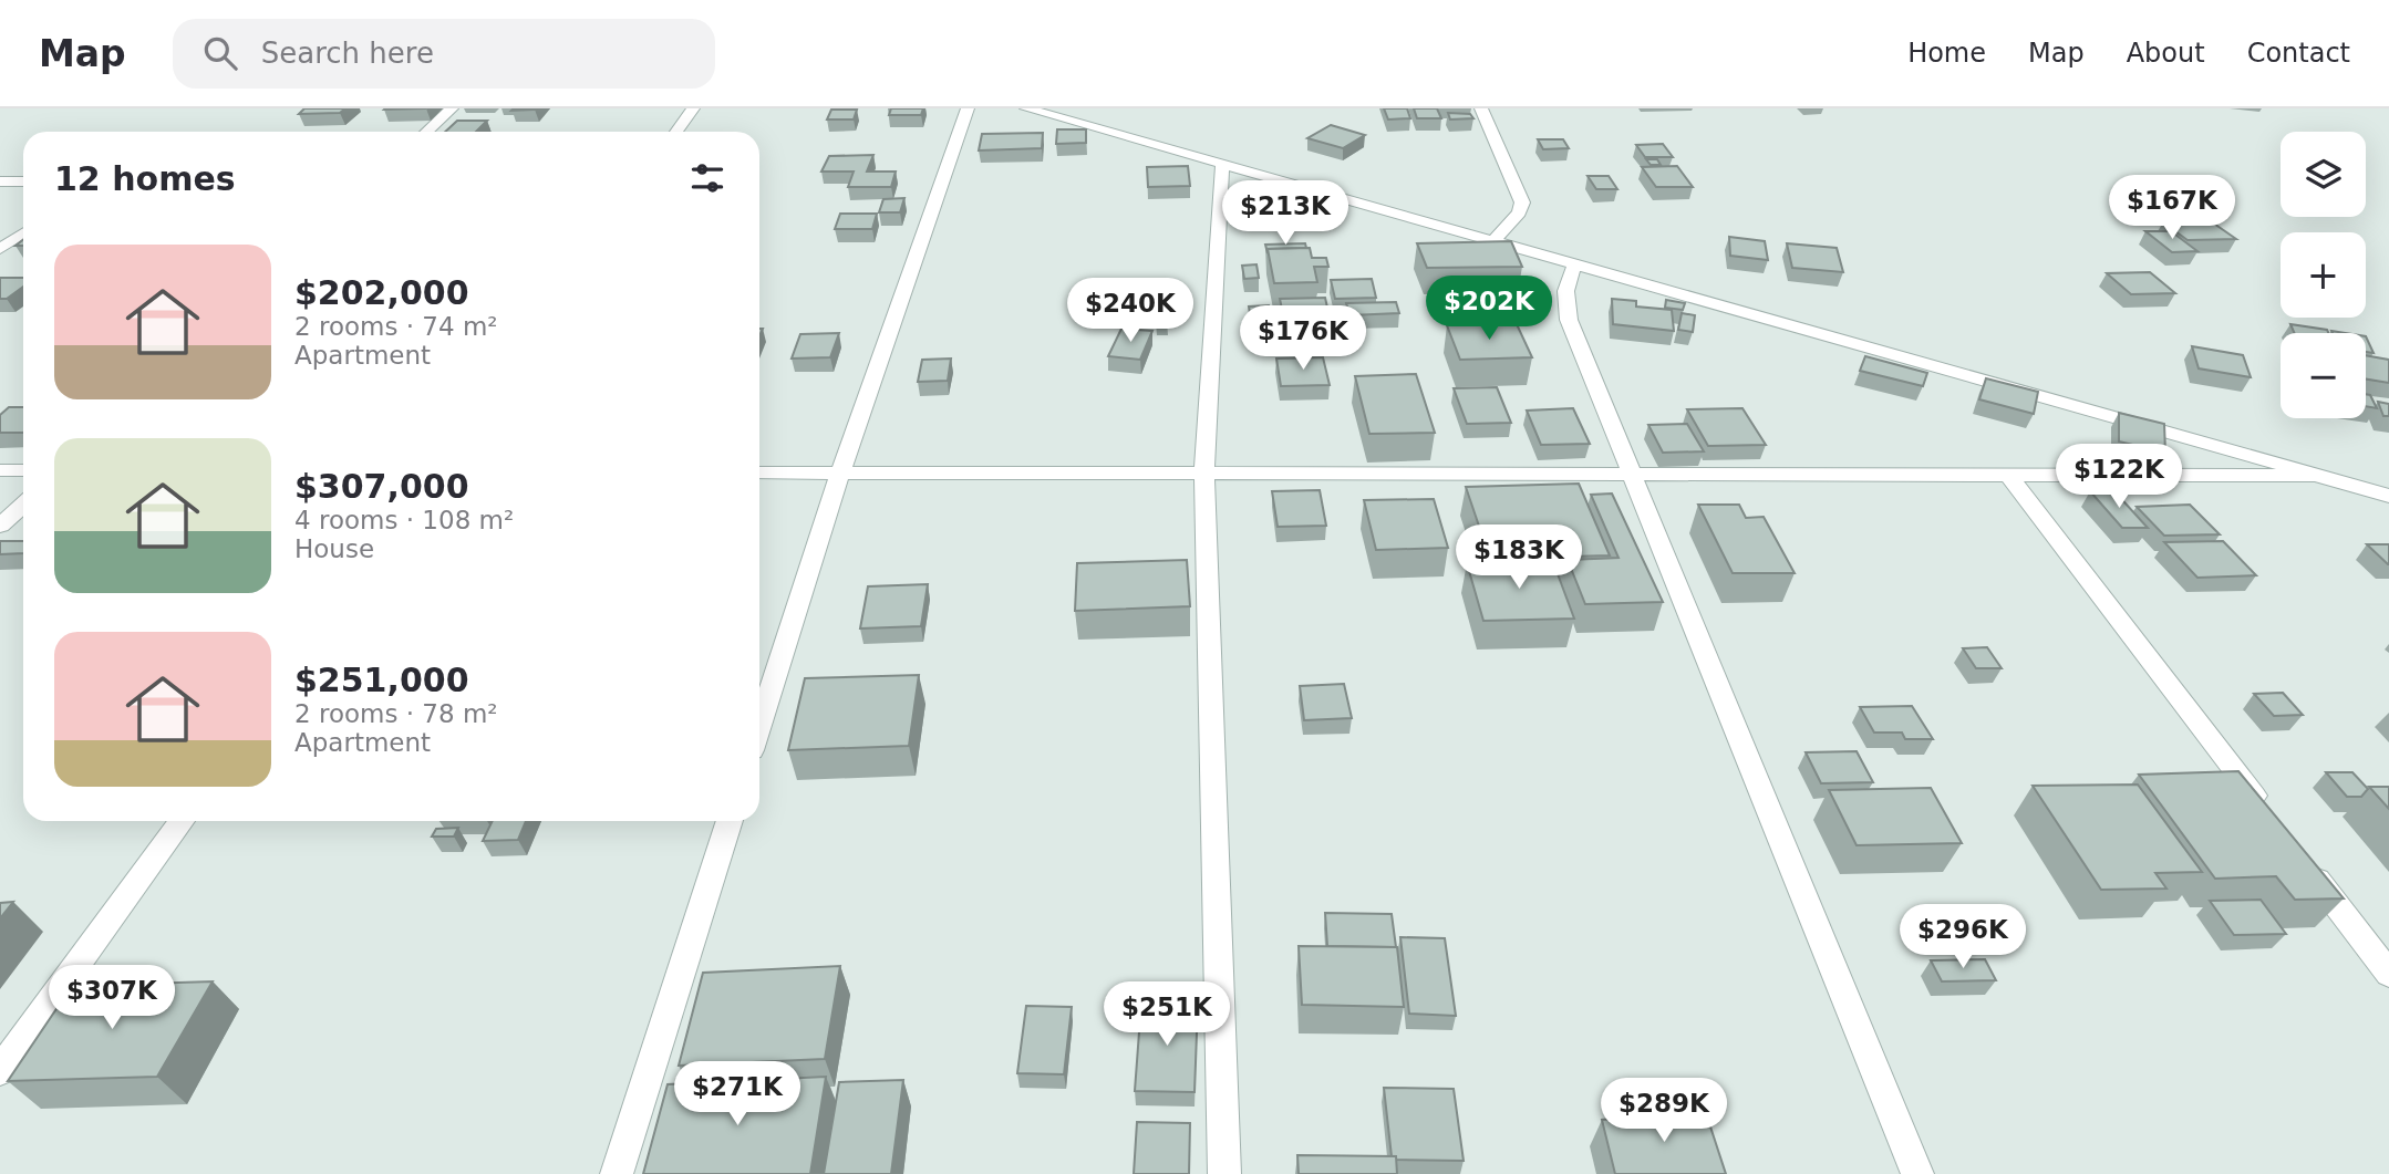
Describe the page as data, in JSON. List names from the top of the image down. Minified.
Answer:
{"page":{"header":"Map","search":"Search here","nav":["Home","Map","About","Contact"],"map_buttons":["+","−"],"heading":"12 homes","price":["$167K","$213K","$202K","$240K","$176K","$122K","$183K","$296K","$307K","$251K","$271K","$289K"],"list":[{"name":"$202,000","note":"2 rooms · 74 m² · Apartment"},{"name":"$307,000","note":"4 rooms · 108 m² · House"},{"name":"$251,000","note":"2 rooms · 78 m² · Apartment"}]}}
